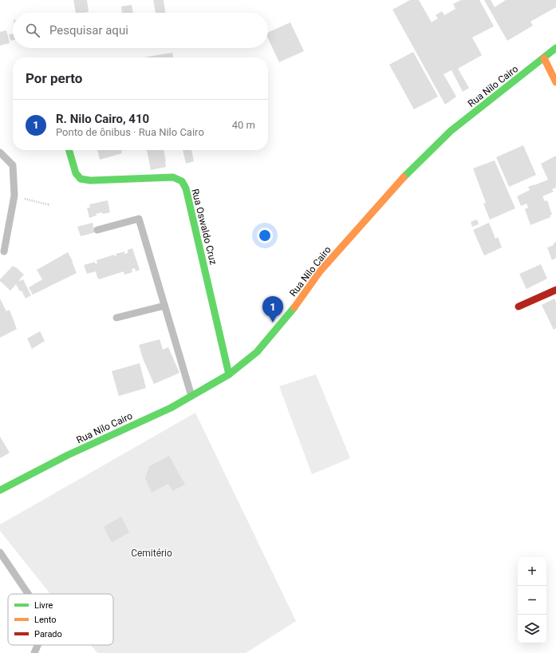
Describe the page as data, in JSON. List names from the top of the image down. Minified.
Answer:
{"streets":{"street":["Rua Nilo Cairo","Rua Oswaldo Cruz"]},"crossings":[["Rua Nilo Cairo","Rua Oswaldo Cruz"]],"parks":["Cemitério"],"legend":["Livre","Lento","Parado"],"page":{"search":"Pesquisar aqui","heading":"Por perto","list":[{"mark":"1","name":"R. Nilo Cairo, 410","note":"Ponto de ônibus · Rua Nilo Cairo","value":"40 m"}],"pins":"1","map_buttons":["+","−"]}}
